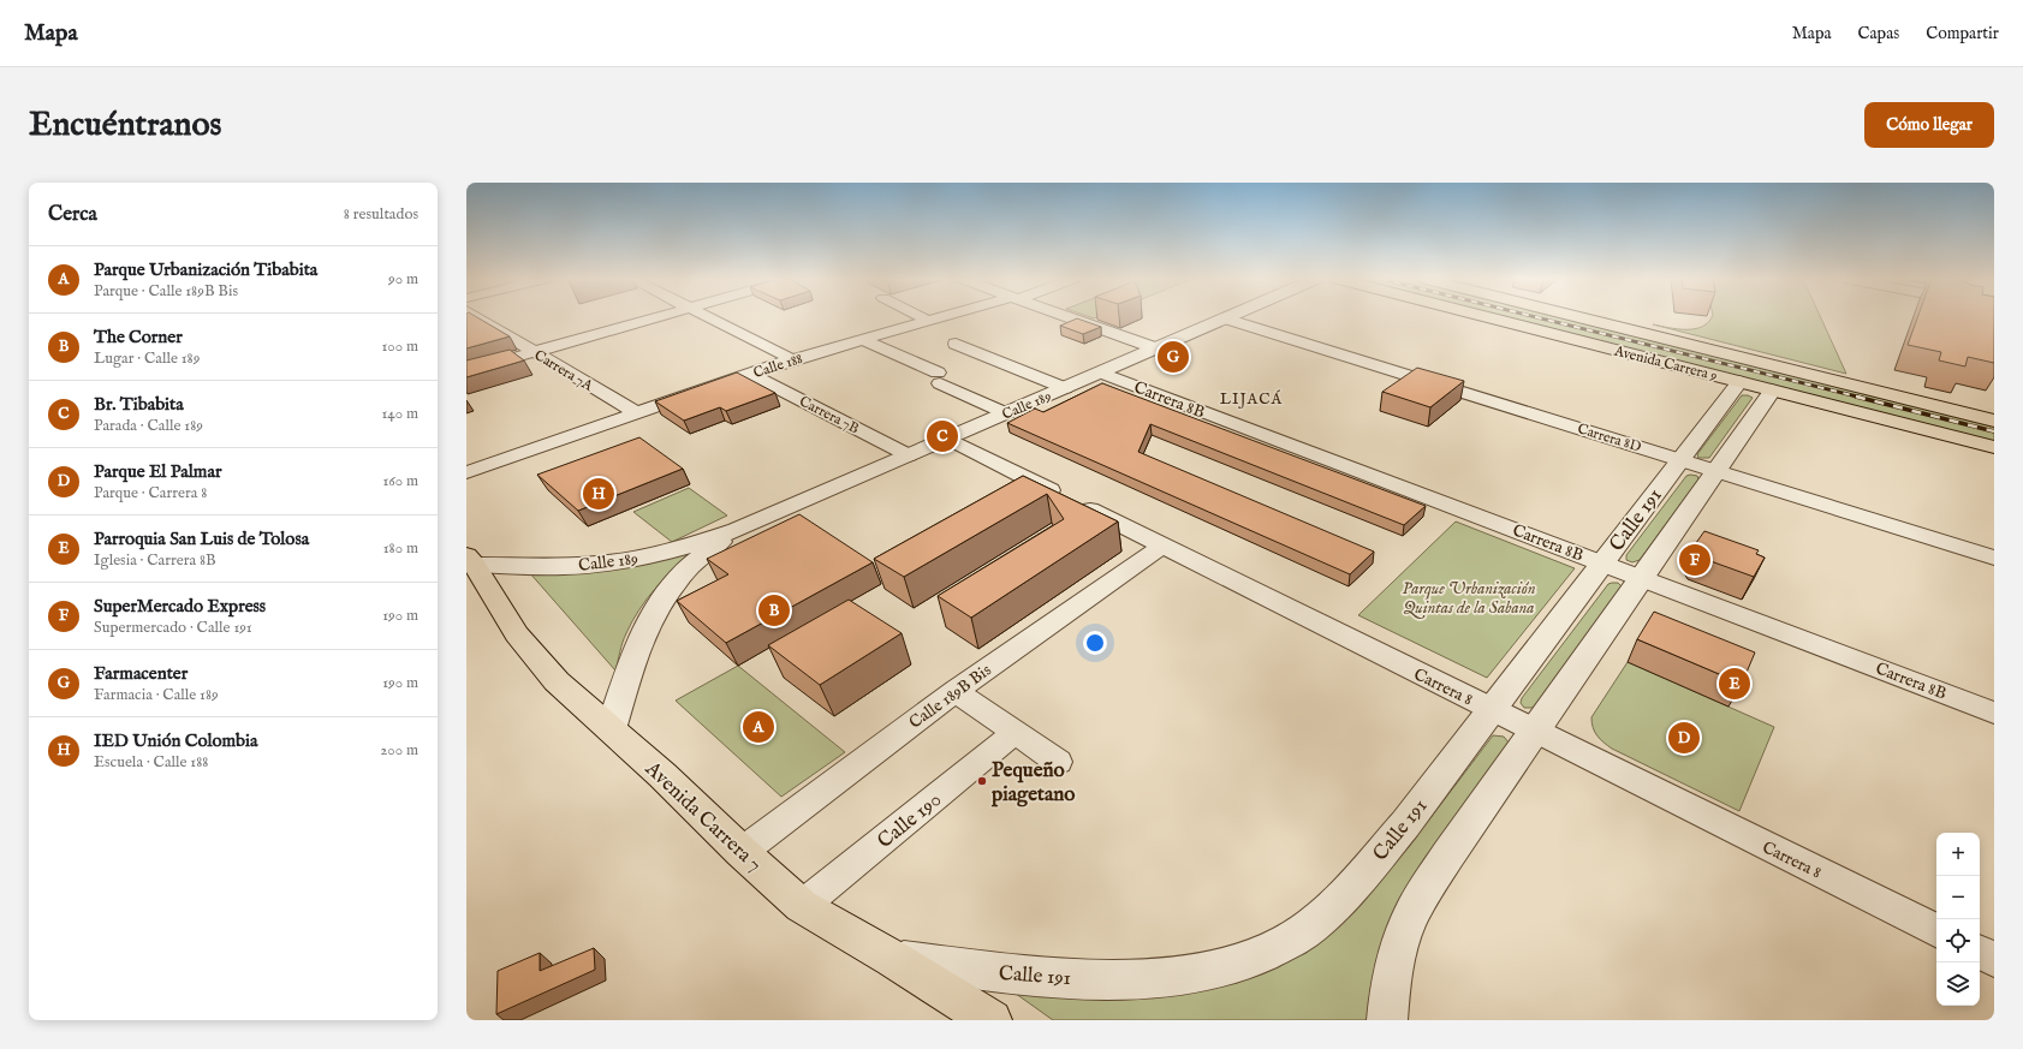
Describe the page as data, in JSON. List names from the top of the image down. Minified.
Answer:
{"streets":{"main road":["Avenida Carrera 9","Avenida Carrera 7"],"street":["Calle 188","Carrera 7A","Carrera 8B","Calle 189","Carrera 7B","Carrera 8D","Calle 191","Carrera 8","Calle 189B Bis","Calle 190"]},"crossings":[["Avenida Carrera 9","Calle 191"],["Calle 188","Carrera 7A"],["Calle 188","Carrera 7B"],["Carrera 8B","Calle 189"],["Carrera 8B","Calle 191"],["Calle 189","Carrera 7B"],["Calle 189","Carrera 8D"],["Calle 189","Carrera 8"],["Calle 189","Avenida Carrera 7"],["Carrera 8D","Calle 191"],["Calle 191","Carrera 8"],["Calle 191","Avenida Carrera 7"],["Carrera 8","Calle 189B Bis"],["Calle 189B Bis","Avenida Carrera 7"],["Avenida Carrera 7","Calle 190"]],"districts":["LIJACÁ"],"parks":["Parque Urbanización Quintas de la Sabana"],"places":["Pequeño piagetano"],"page":{"header":"Mapa","nav":["Mapa","Capas","Compartir"],"buttons":"Cómo llegar","title":"Encuéntranos","heading":["Cerca","8 resultados"],"list":[{"mark":"A","name":"Parque Urbanización Tibabita","note":"Parque · Calle 189B Bis","value":"90 m"},{"mark":"B","name":"The Corner","note":"Lugar · Calle 189","value":"100 m"},{"mark":"C","name":"Br. Tibabita","note":"Parada · Calle 189","value":"140 m"},{"mark":"D","name":"Parque El Palmar","note":"Parque · Carrera 8","value":"160 m"},{"mark":"E","name":"Parroquia San Luis de Tolosa","note":"Iglesia · Carrera 8B","value":"180 m"},{"mark":"F","name":"SuperMercado Express","note":"Supermercado · Calle 191","value":"190 m"},{"mark":"G","name":"Farmacenter","note":"Farmacia · Calle 189","value":"190 m"},{"mark":"H","name":"IED Unión Colombia","note":"Escuela · Calle 188","value":"200 m"}],"pins":["G","C","H","F","B","E","A","D"],"map_buttons":["+","−"]}}
